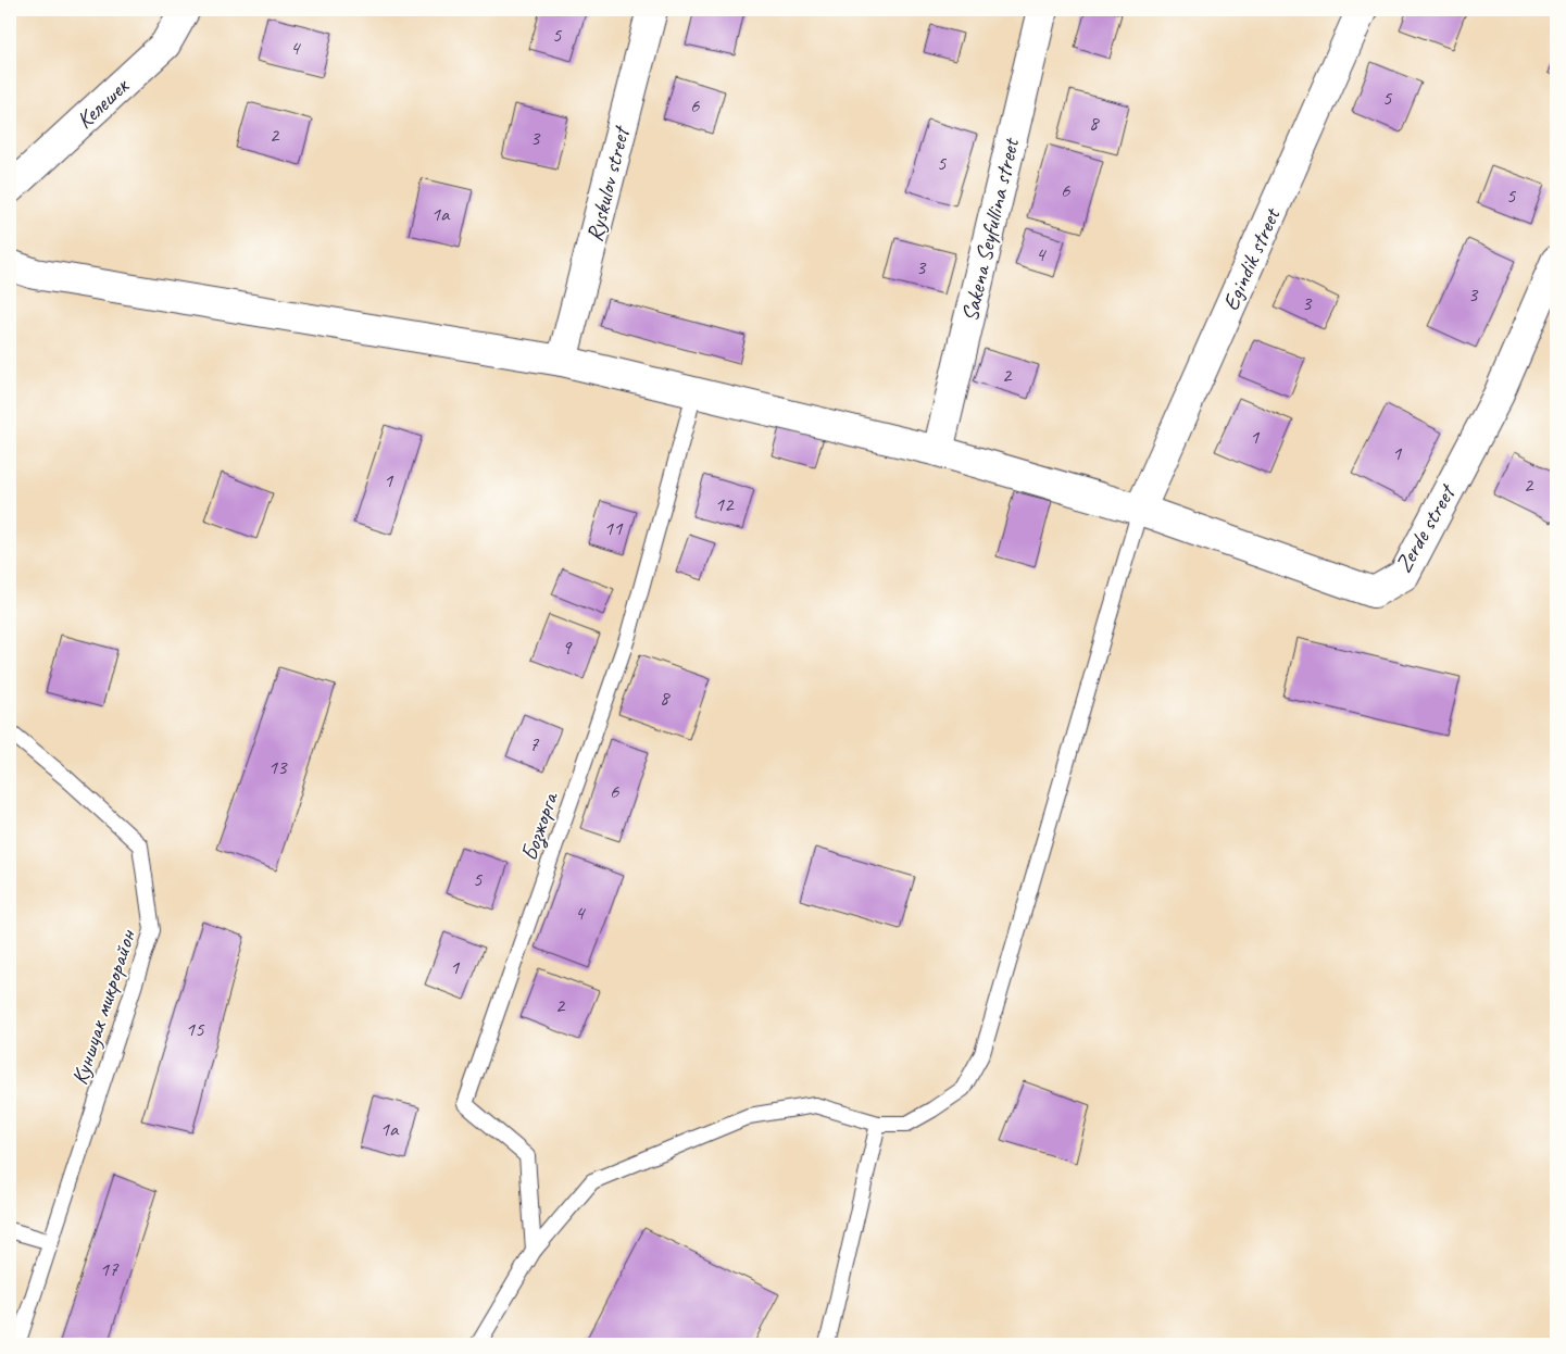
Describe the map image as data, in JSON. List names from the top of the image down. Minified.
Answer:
{"streets":{"street":["Келешек","Ryskulov street","Sakena Seyfullina street","Egindik street","Zerde street"],"lane":["Бозжорга","Куншуак микрорайон"]},"crossings":[["Ryskulov street","Zerde street"],["Sakena Seyfullina street","Zerde street"],["Egindik street","Zerde street"],["Zerde street","Бозжорга"]],"house_numbers":["5","4","5","6","8","2","3","5","6","5","1а","4","3","3","3","2","1","1","1","2","12","11","9","8","7","13","6","5","4","1","2","15","1а","17"]}
